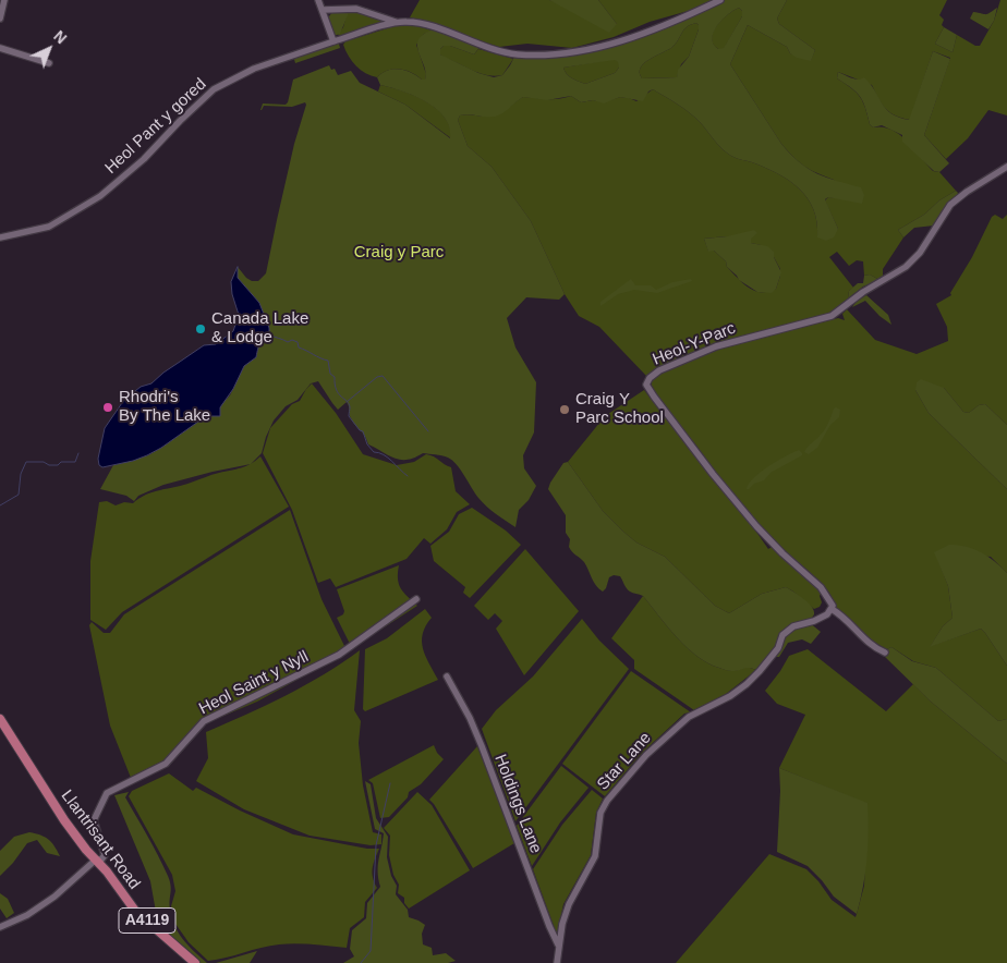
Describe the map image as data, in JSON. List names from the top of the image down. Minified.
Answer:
{"streets":{"main road":["Llantrisant Road","A4119"],"street":["Heol Pant y gored","Heol-Y-Parc","Heol Saint y Nyll","Star Lane","Holdings Lane"]},"crossings":[["Heol-Y-Parc","Star Lane"],["Heol Saint y Nyll","Llantrisant Road"],["Star Lane","Holdings Lane"]],"parks":["Craig y Parc"],"places":["Canada Lake & Lodge","Rhodri's By The Lake","Craig Y Parc School"],"north":"top right"}
